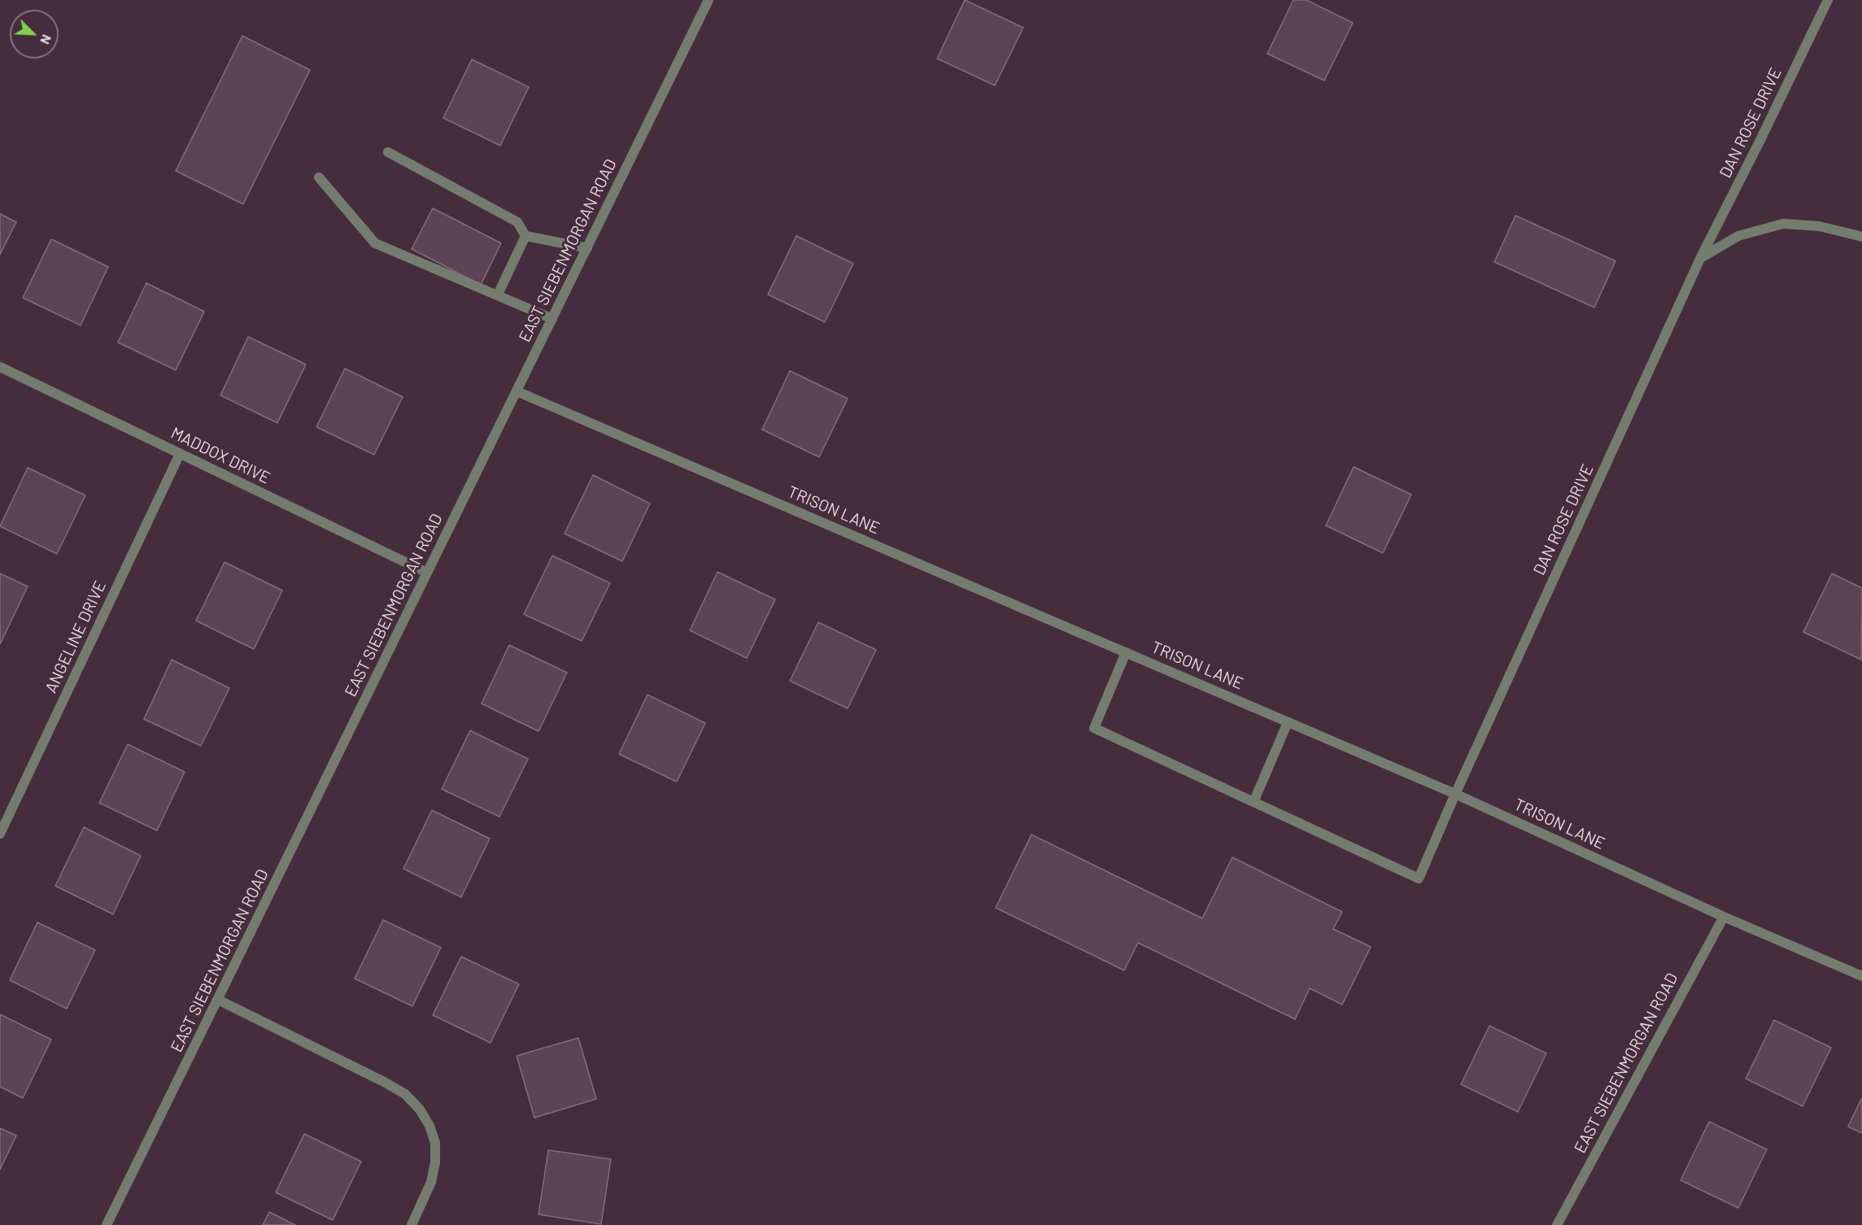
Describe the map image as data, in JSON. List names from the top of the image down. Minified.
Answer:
{"streets":{"street":["DAN ROSE DRIVE","EAST SIEBENMORGAN ROAD","MADDOX DRIVE","TRISON LANE","ANGELINE DRIVE"]},"crossings":[["DAN ROSE DRIVE","TRISON LANE"],["EAST SIEBENMORGAN ROAD","MADDOX DRIVE"],["EAST SIEBENMORGAN ROAD","TRISON LANE"],["MADDOX DRIVE","ANGELINE DRIVE"]],"north":"bottom right"}
